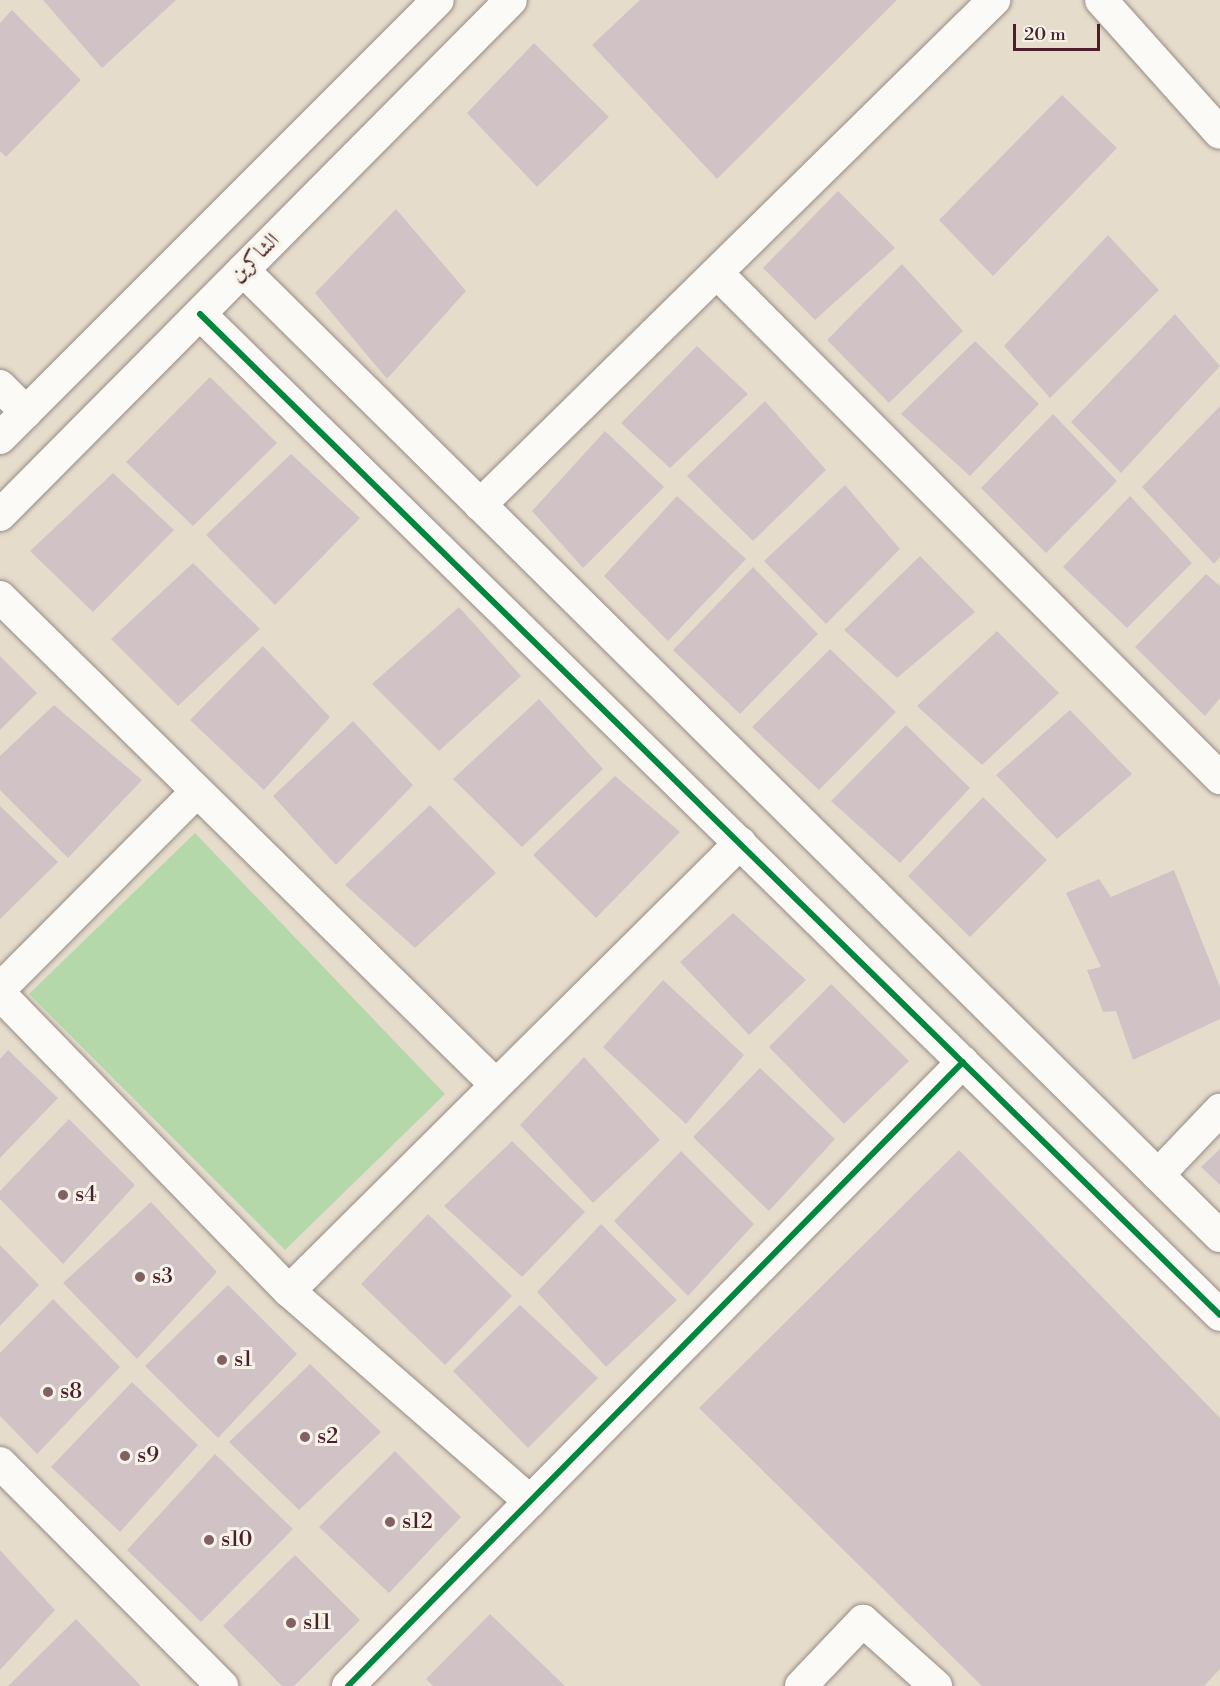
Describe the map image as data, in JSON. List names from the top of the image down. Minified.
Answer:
{"streets":{"street":["الشاكرين"]},"places":["s4","s3","s1","s8","s2","s9","s12","s10","s11"],"scale_bar":"20 m"}
